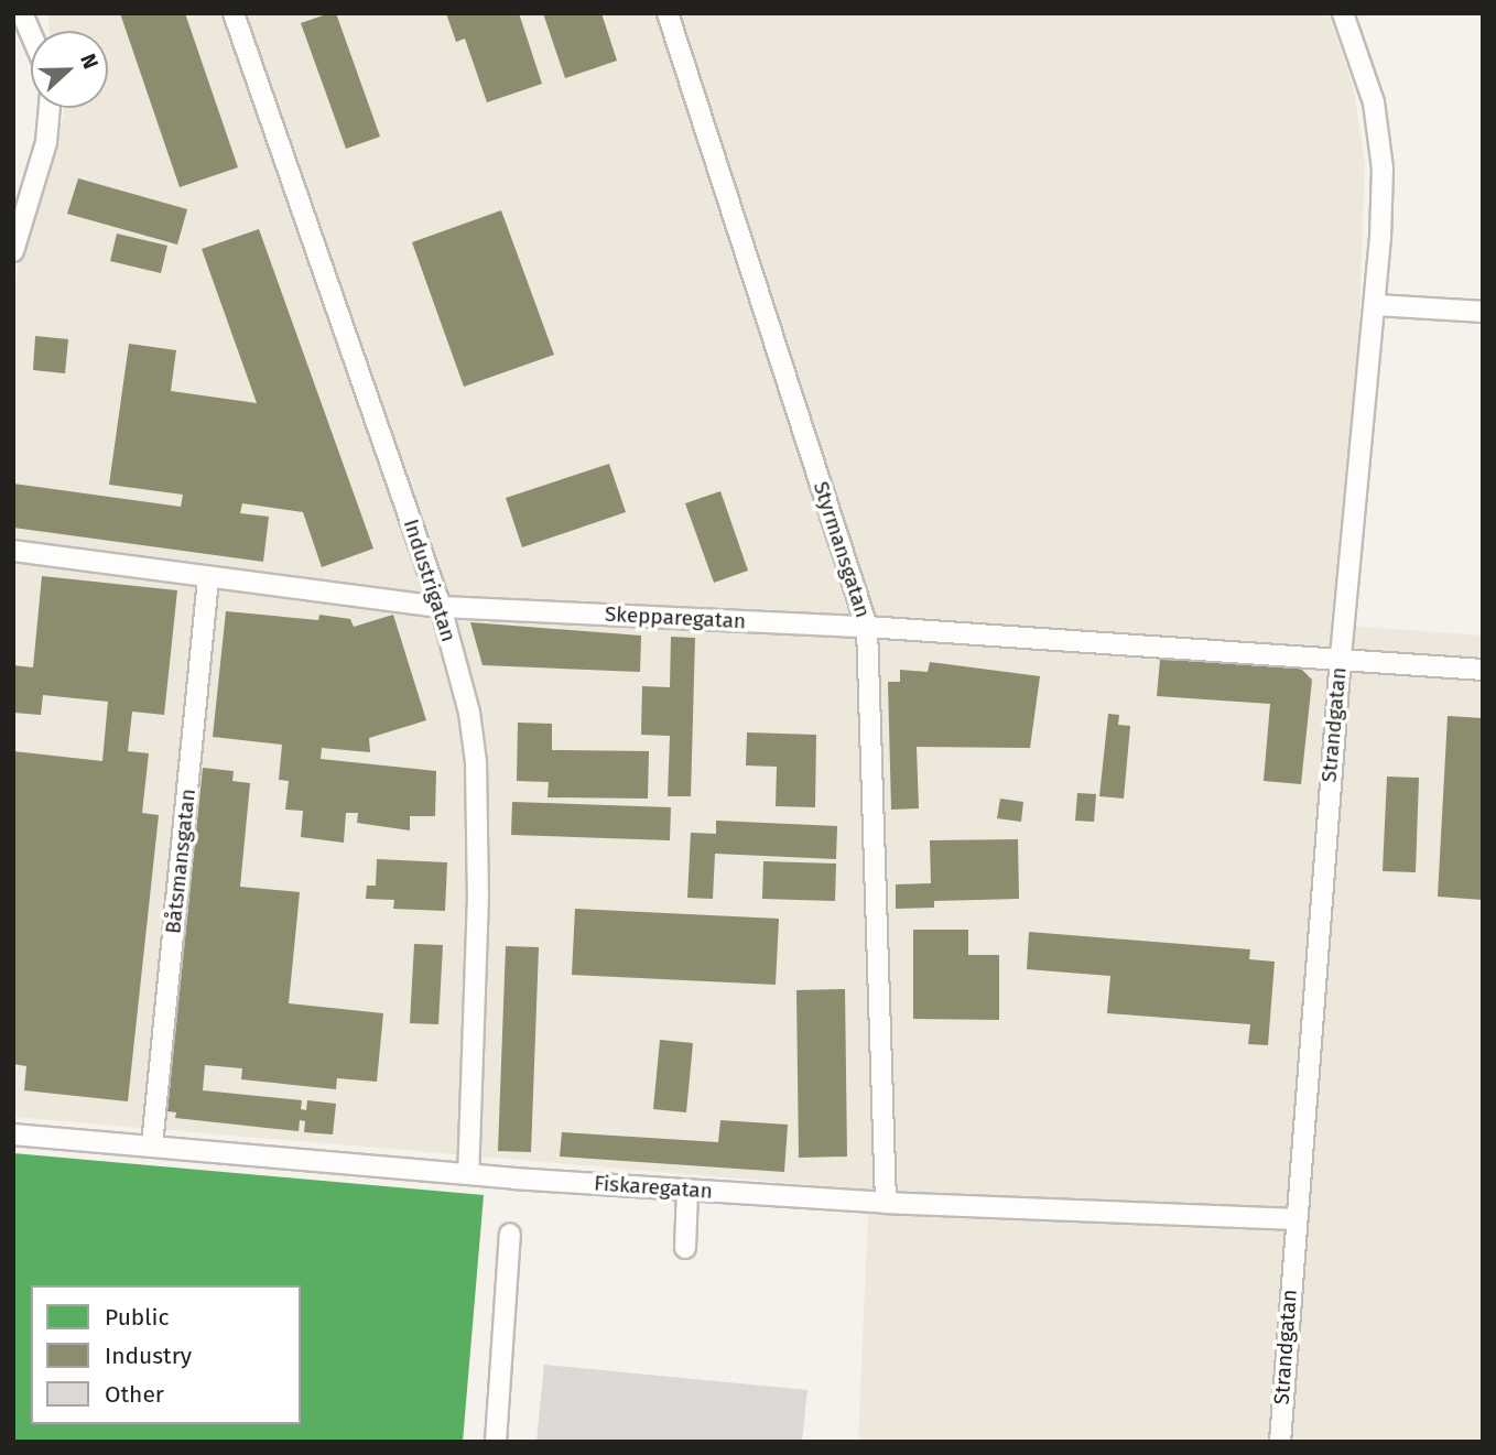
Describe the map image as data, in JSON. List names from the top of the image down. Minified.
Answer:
{"streets":{"street":["Styrmansgatan","Industrigatan","Skepparegatan","Strandgatan","Båtsmansgatan","Fiskaregatan"]},"crossings":[["Styrmansgatan","Skepparegatan"],["Styrmansgatan","Fiskaregatan"],["Industrigatan","Skepparegatan"],["Industrigatan","Fiskaregatan"],["Skepparegatan","Strandgatan"],["Skepparegatan","Båtsmansgatan"],["Strandgatan","Fiskaregatan"],["Båtsmansgatan","Fiskaregatan"]],"legend":["Public","Industry","Other"],"north":"right"}
